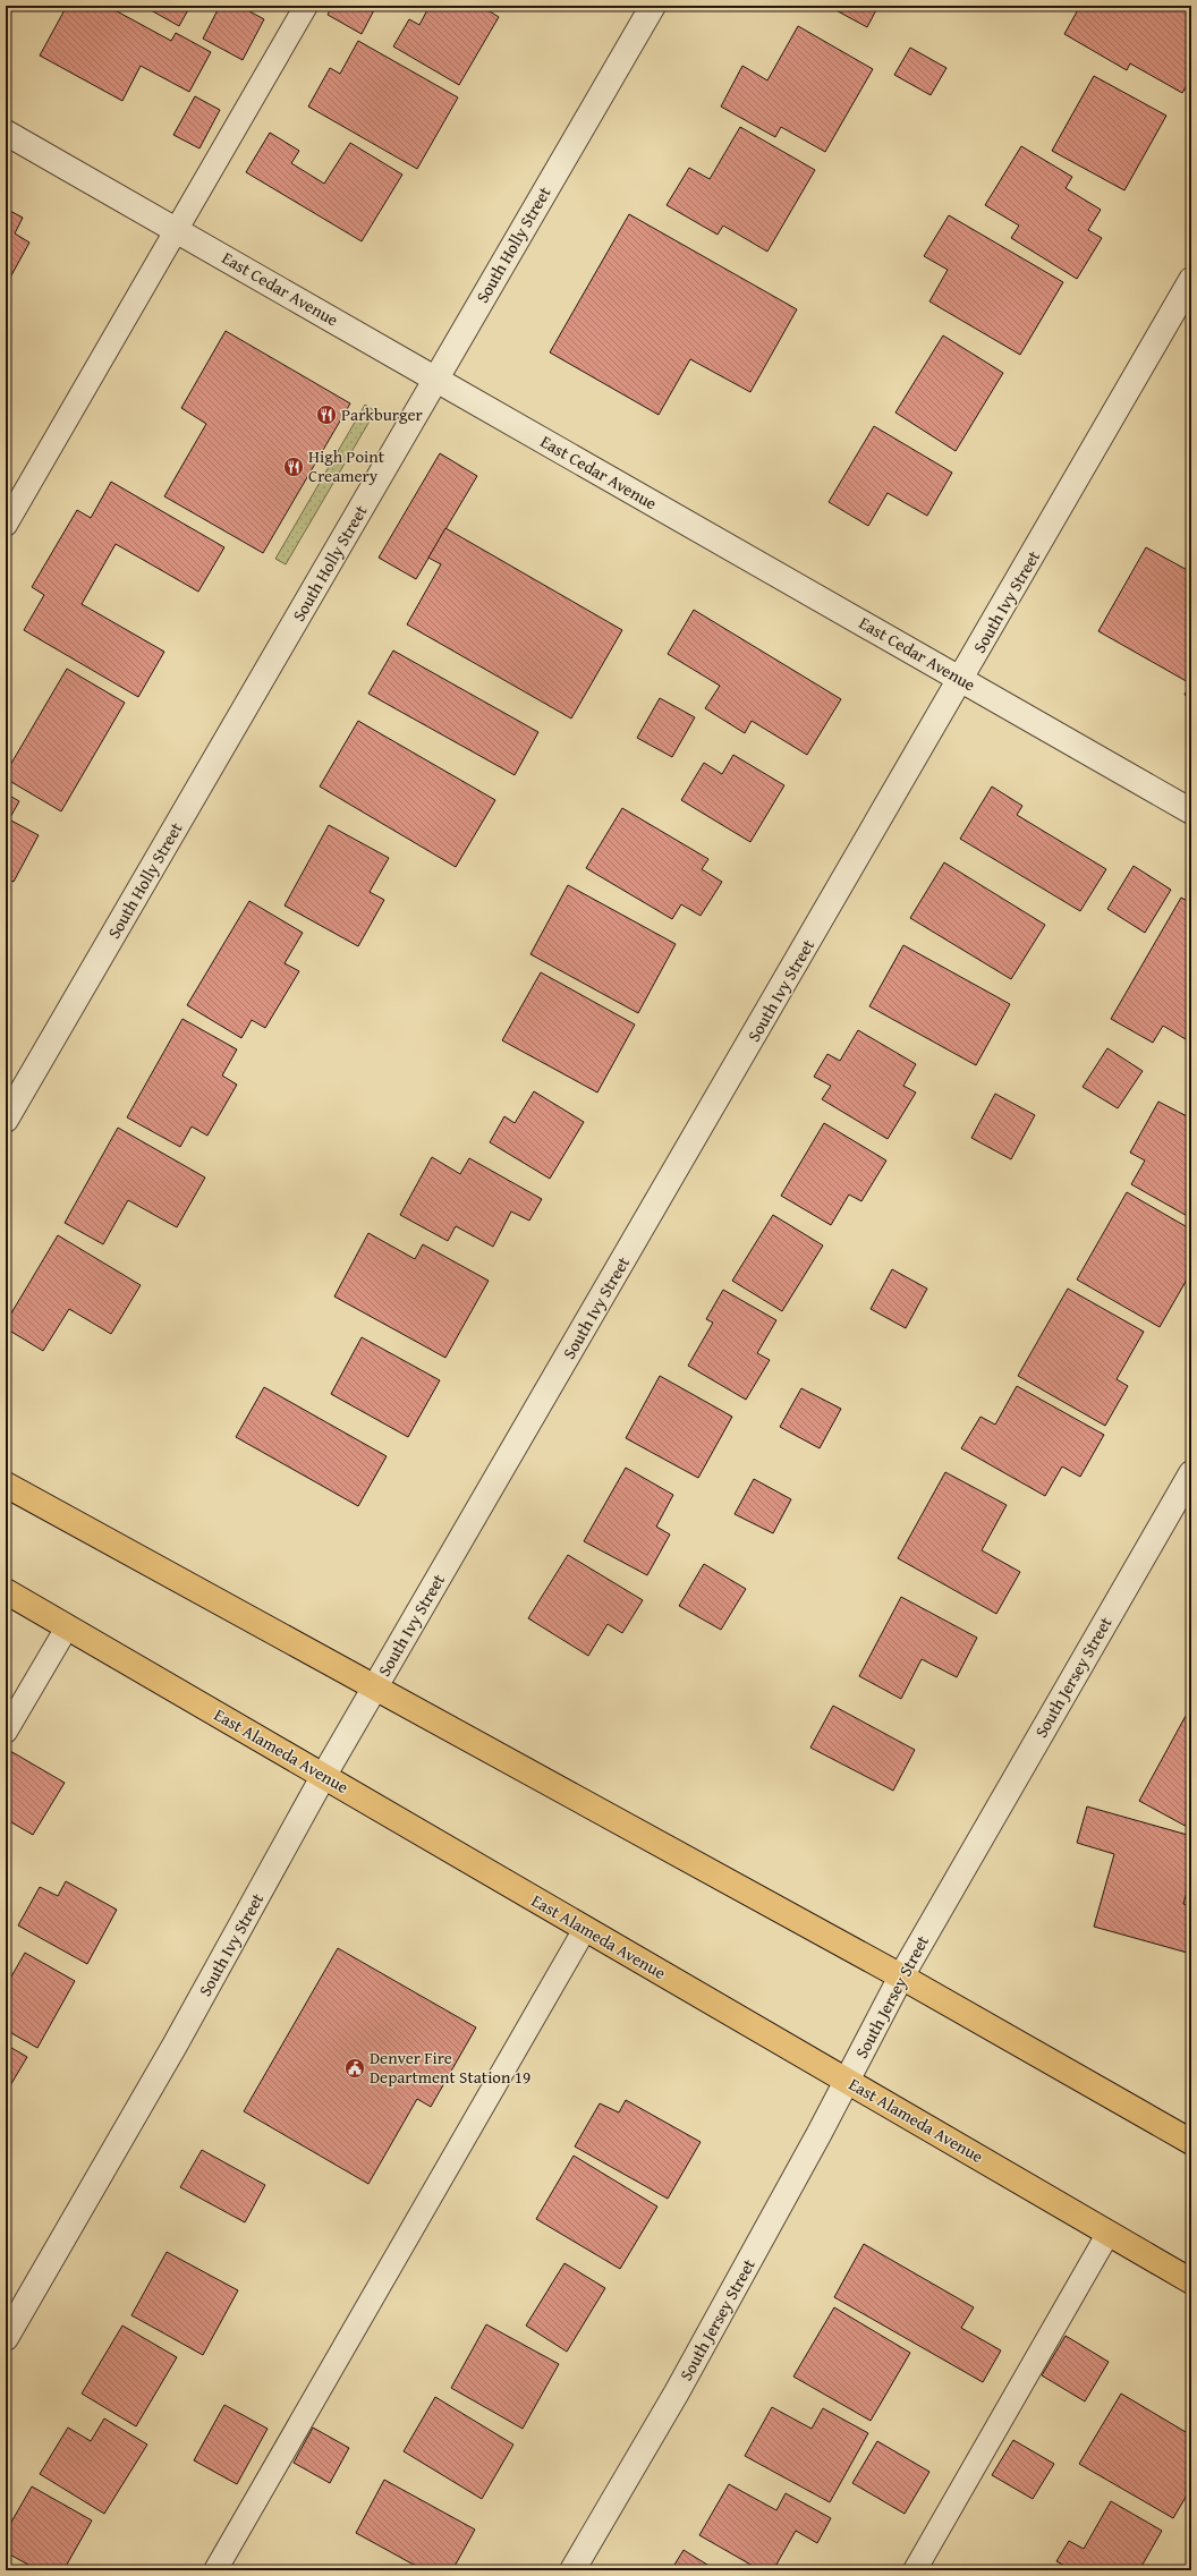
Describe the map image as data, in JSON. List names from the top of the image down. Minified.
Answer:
{"streets":{"main road":["East Alameda Avenue"],"street":["South Holly Street","East Cedar Avenue","South Ivy Street","South Jersey Street"]},"crossings":[["South Holly Street","East Cedar Avenue"],["East Cedar Avenue","South Ivy Street"],["South Ivy Street","East Alameda Avenue"],["South Jersey Street","East Alameda Avenue"]],"places":{"restaurant":["Parkburger","High Point Creamery"],"public building":["Denver Fire Department Station 19"]}}
